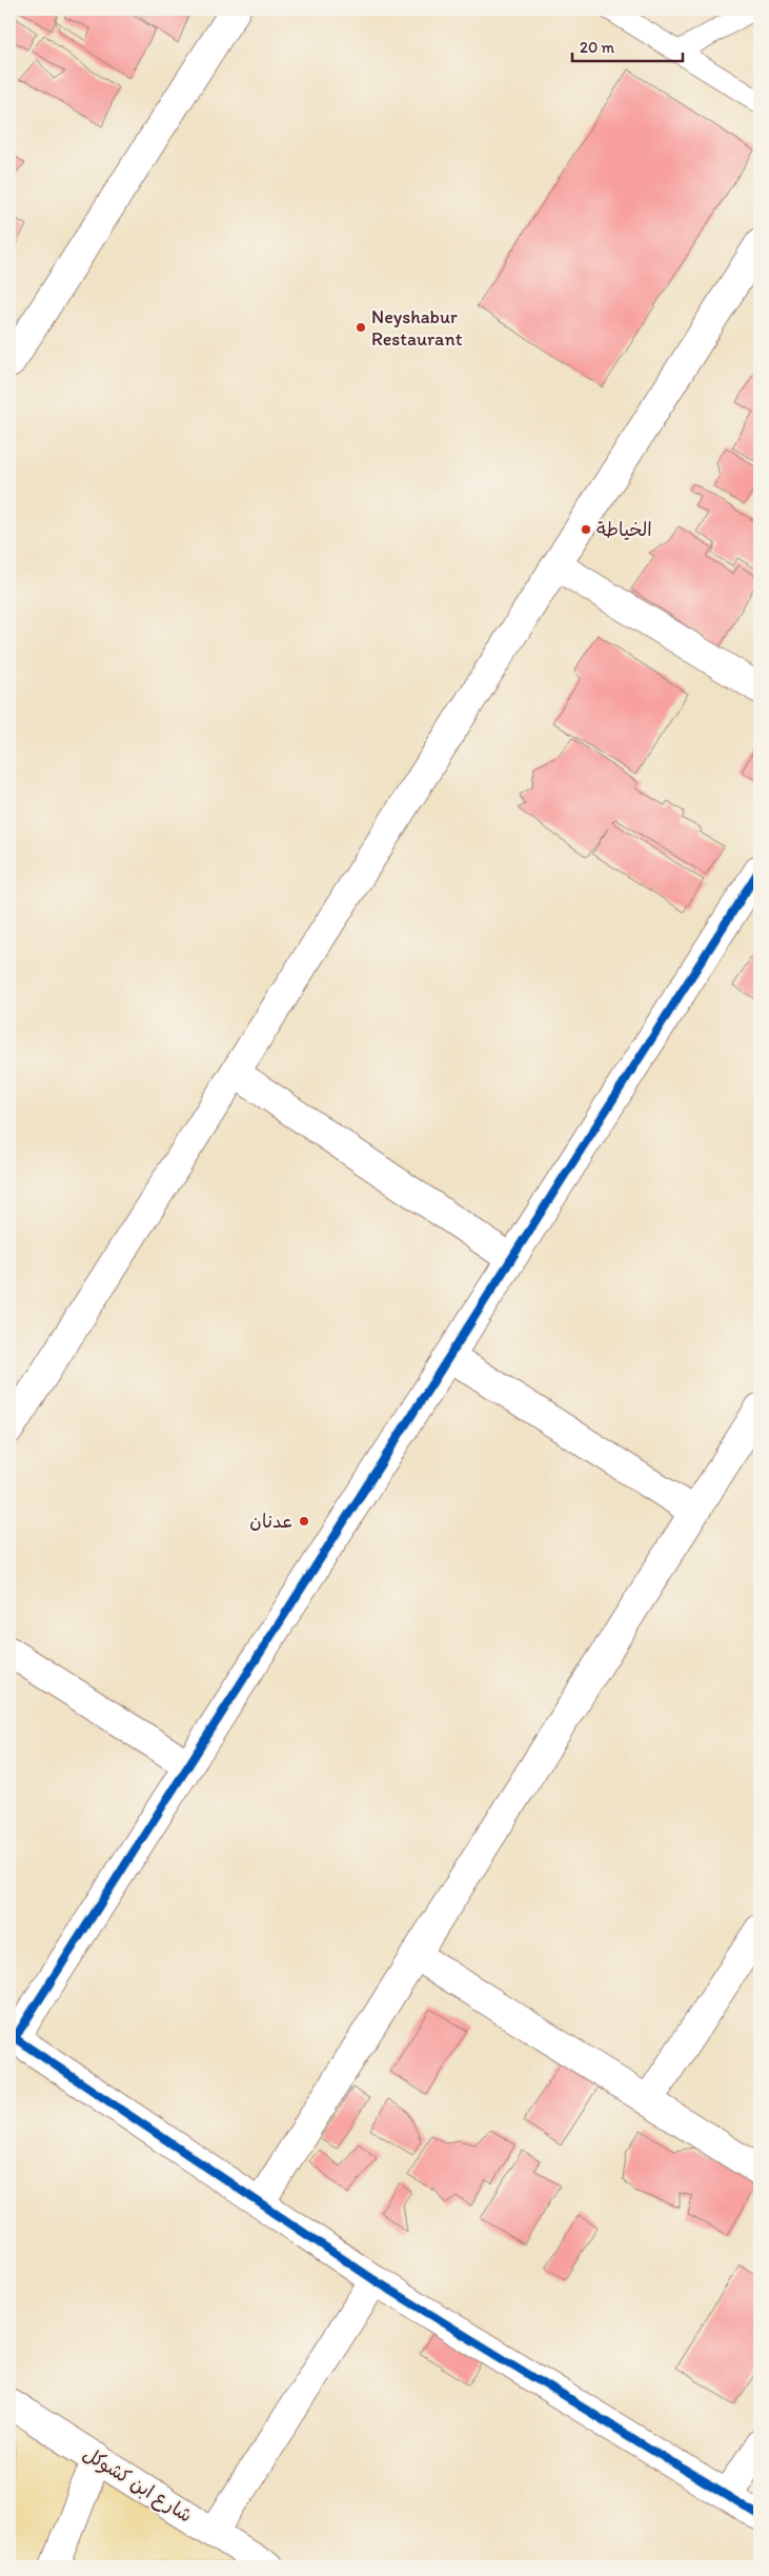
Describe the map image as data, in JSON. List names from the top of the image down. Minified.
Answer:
{"streets":{"street":["شارع ابن كشوكل"]},"places":["Neyshabur Restaurant","الخياطة","عدنان"],"scale_bar":"20 m"}
